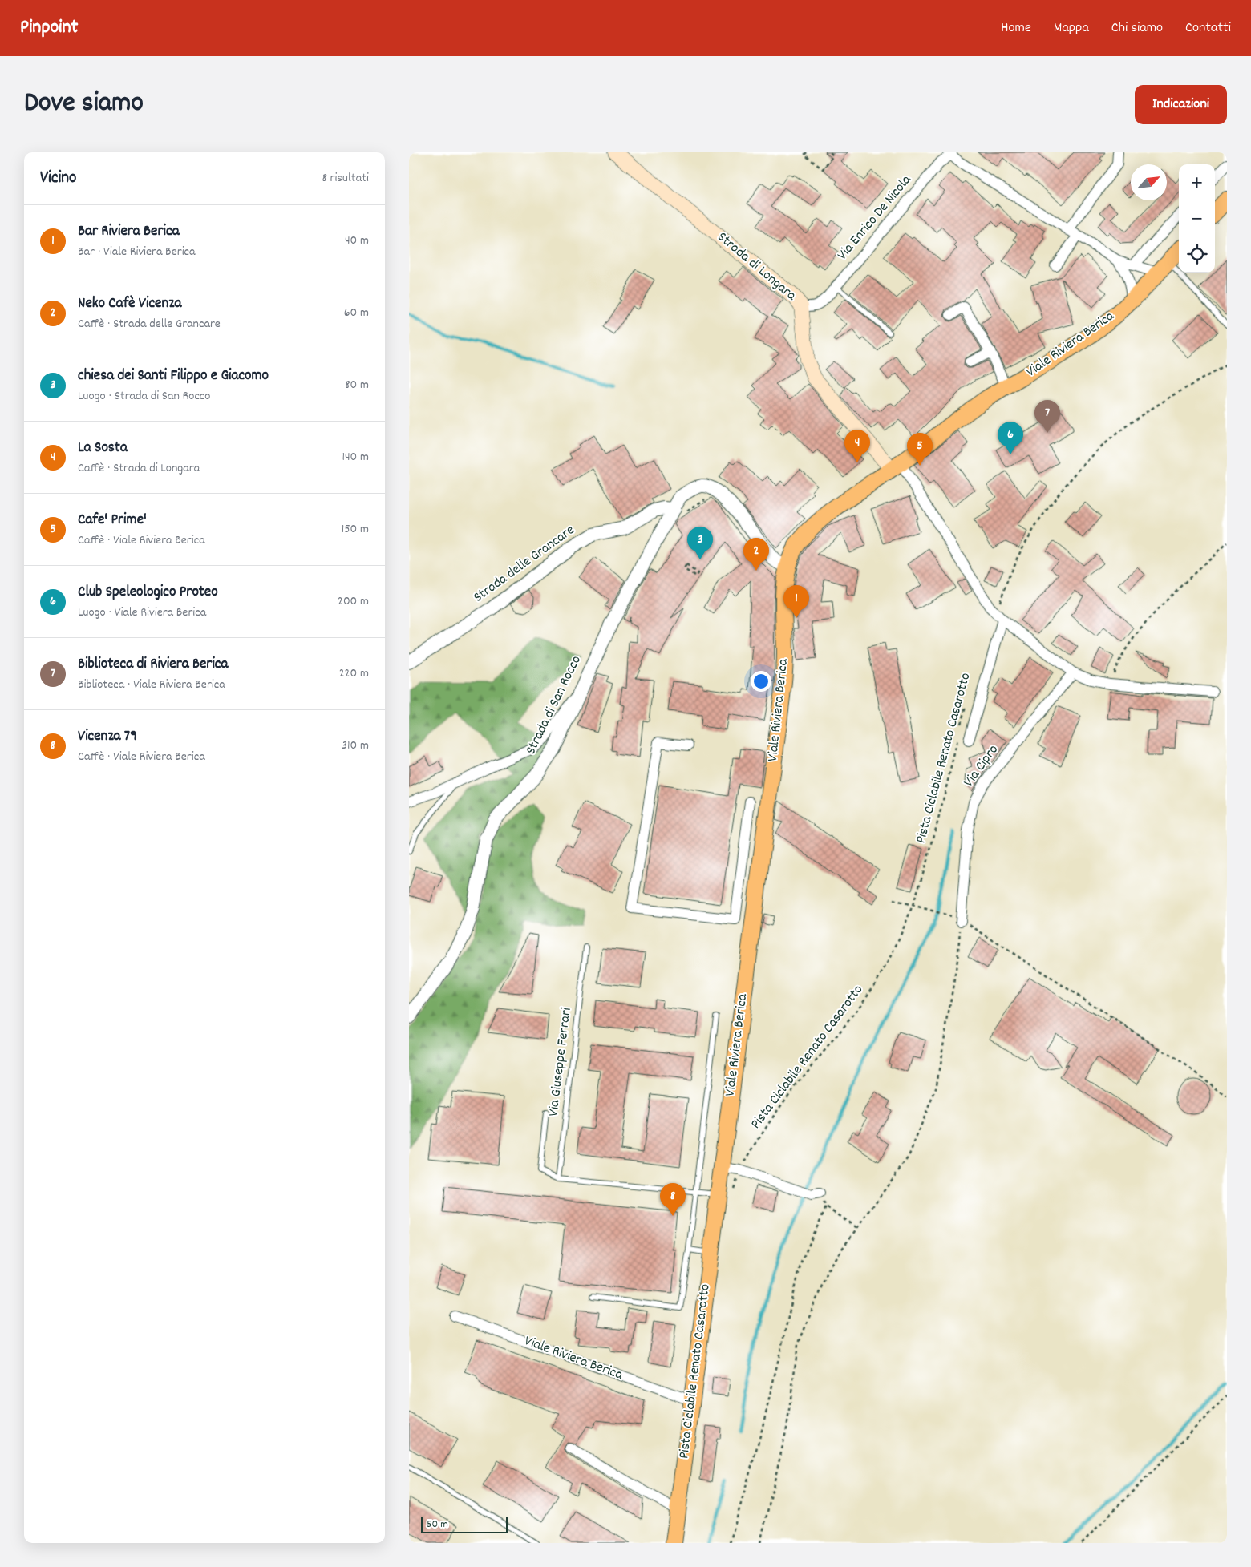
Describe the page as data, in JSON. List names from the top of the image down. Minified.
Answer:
{"streets":{"main road":["Strada di Longara","Viale Riviera Berica"],"street":["Via Enrico De Nicola","Strada delle Grancare","Strada di San Rocco","Via Cipro"],"lane":["Via Giuseppe Ferrari"],"path":["Pista Ciclabile Renato Casarotto"]},"crossings":[["Via Enrico De Nicola","Strada di Longara"],["Strada di Longara","Viale Riviera Berica"],["Viale Riviera Berica","Pista Ciclabile Renato Casarotto"],["Viale Riviera Berica","Via Giuseppe Ferrari"],["Strada delle Grancare","Strada di San Rocco"],["Pista Ciclabile Renato Casarotto","Via Giuseppe Ferrari"]],"scale_bar":"50 m","north":"top right","page":{"header":"Pinpoint","nav":["Home","Mappa","Chi siamo","Contatti"],"title":"Dove siamo","buttons":"Indicazioni","heading":["Vicino","8 risultati"],"map_buttons":["+","−"],"list":[{"mark":"1","name":"Bar Riviera Berica","note":"Bar · Viale Riviera Berica","value":"40 m"},{"mark":"2","name":"Neko Cafè Vicenza","note":"Caffè · Strada delle Grancare","value":"60 m"},{"mark":"3","name":"chiesa dei Santi Filippo e Giacomo","note":"Luogo · Strada di San Rocco","value":"80 m"},{"mark":"4","name":"La Sosta","note":"Caffè · Strada di Longara","value":"140 m"},{"mark":"5","name":"Cafe' Prime'","note":"Caffè · Viale Riviera Berica","value":"150 m"},{"mark":"6","name":"Club Speleologico Proteo","note":"Luogo · Viale Riviera Berica","value":"200 m"},{"mark":"7","name":"Biblioteca di Riviera Berica","note":"Biblioteca · Viale Riviera Berica","value":"220 m"},{"mark":"8","name":"Vicenza 79","note":"Caffè · Viale Riviera Berica","value":"310 m"}],"pins":["7","6","4","5","3","2","1","8"],"scale":"50 m"}}
